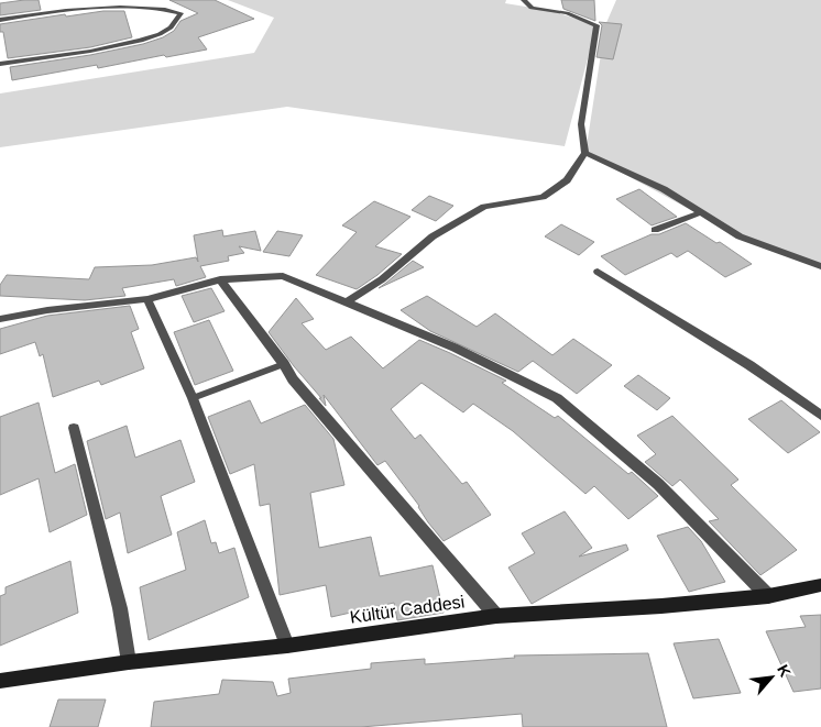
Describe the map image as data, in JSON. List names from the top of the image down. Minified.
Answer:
{"streets":{"street":["Kültür Caddesi"]},"north":"top right"}
